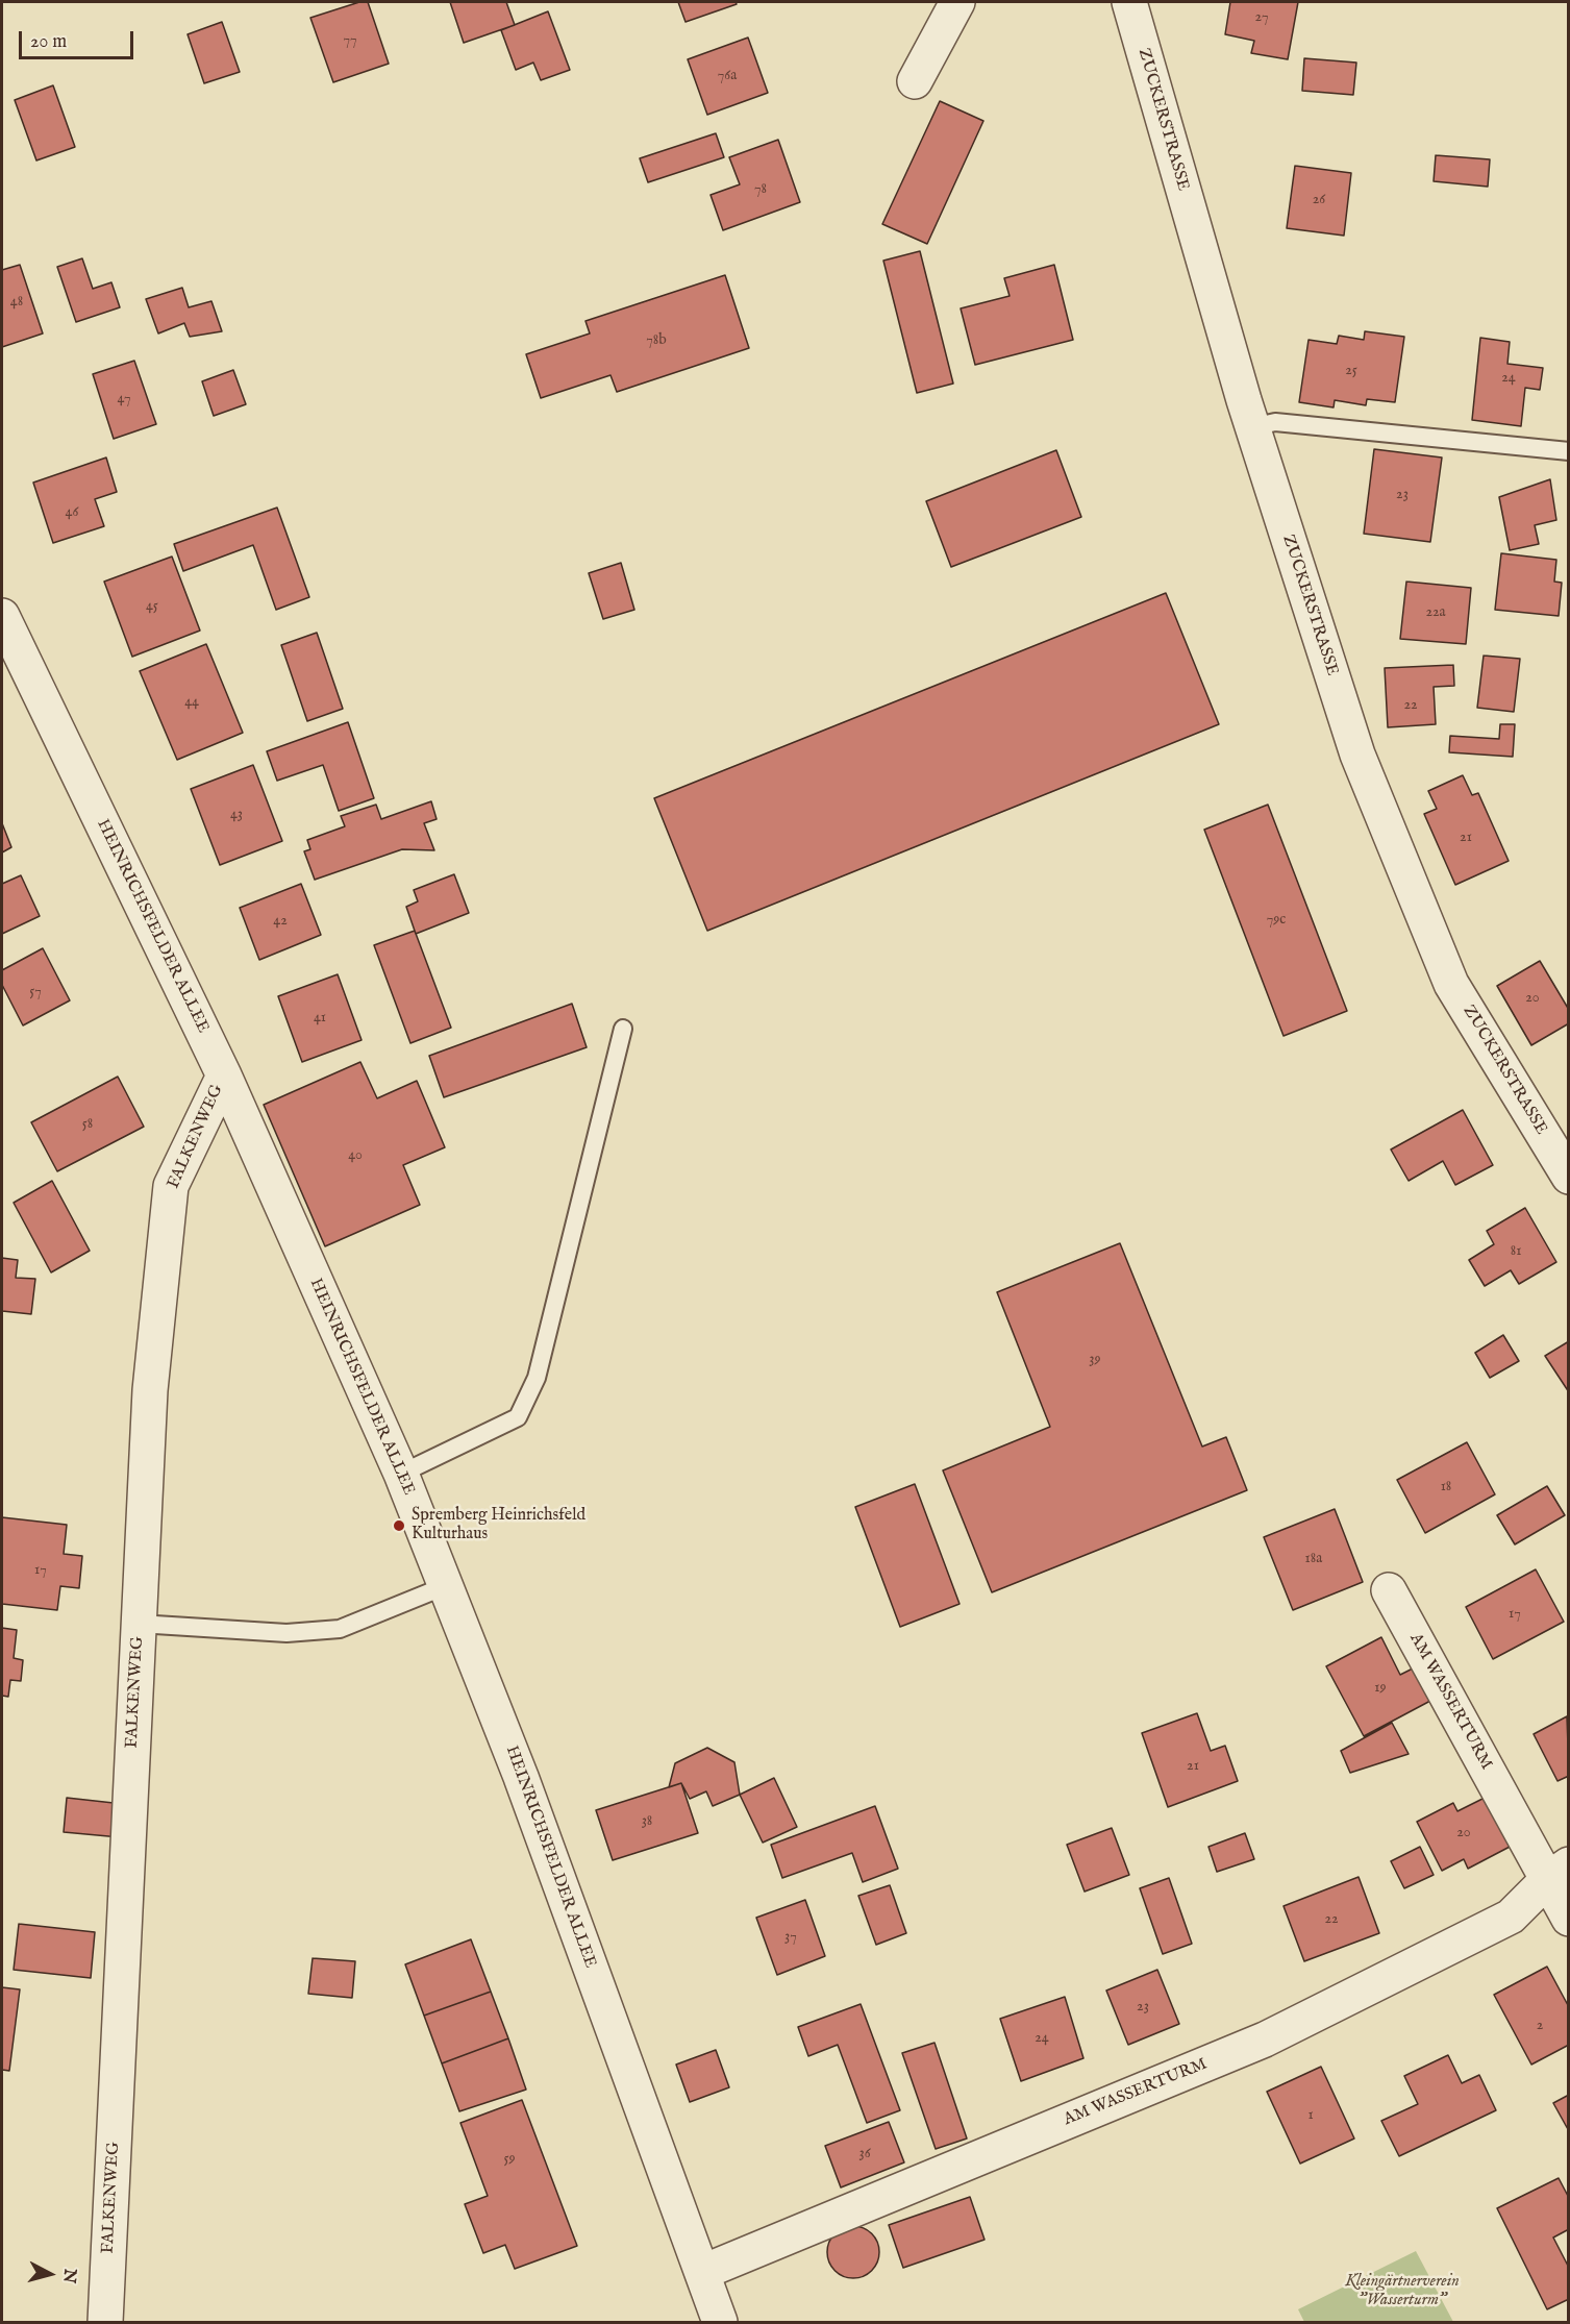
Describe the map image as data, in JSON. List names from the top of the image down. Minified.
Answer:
{"streets":{"street":["ZUCKERSTRASSE","HEINRICHSFELDER ALLEE","FALKENWEG","AM WASSERTURM"]},"crossings":[["HEINRICHSFELDER ALLEE","FALKENWEG"],["HEINRICHSFELDER ALLEE","AM WASSERTURM"]],"parks":["Kleingärtnerverein \"Wasserturm\""],"places":["Spremberg Heinrichsfeld Kulturhaus"],"house_numbers":["27","77","76a","78","26","48","78b","25","24","47","23","46","45","22a","44","22","43","21","79c","42","57","20","41","58","40","81","39","18","18a","17","17","19","21","38","20","22","37","23","2","24","1","36","59"],"scale_bar":"20 m","north":"right"}
